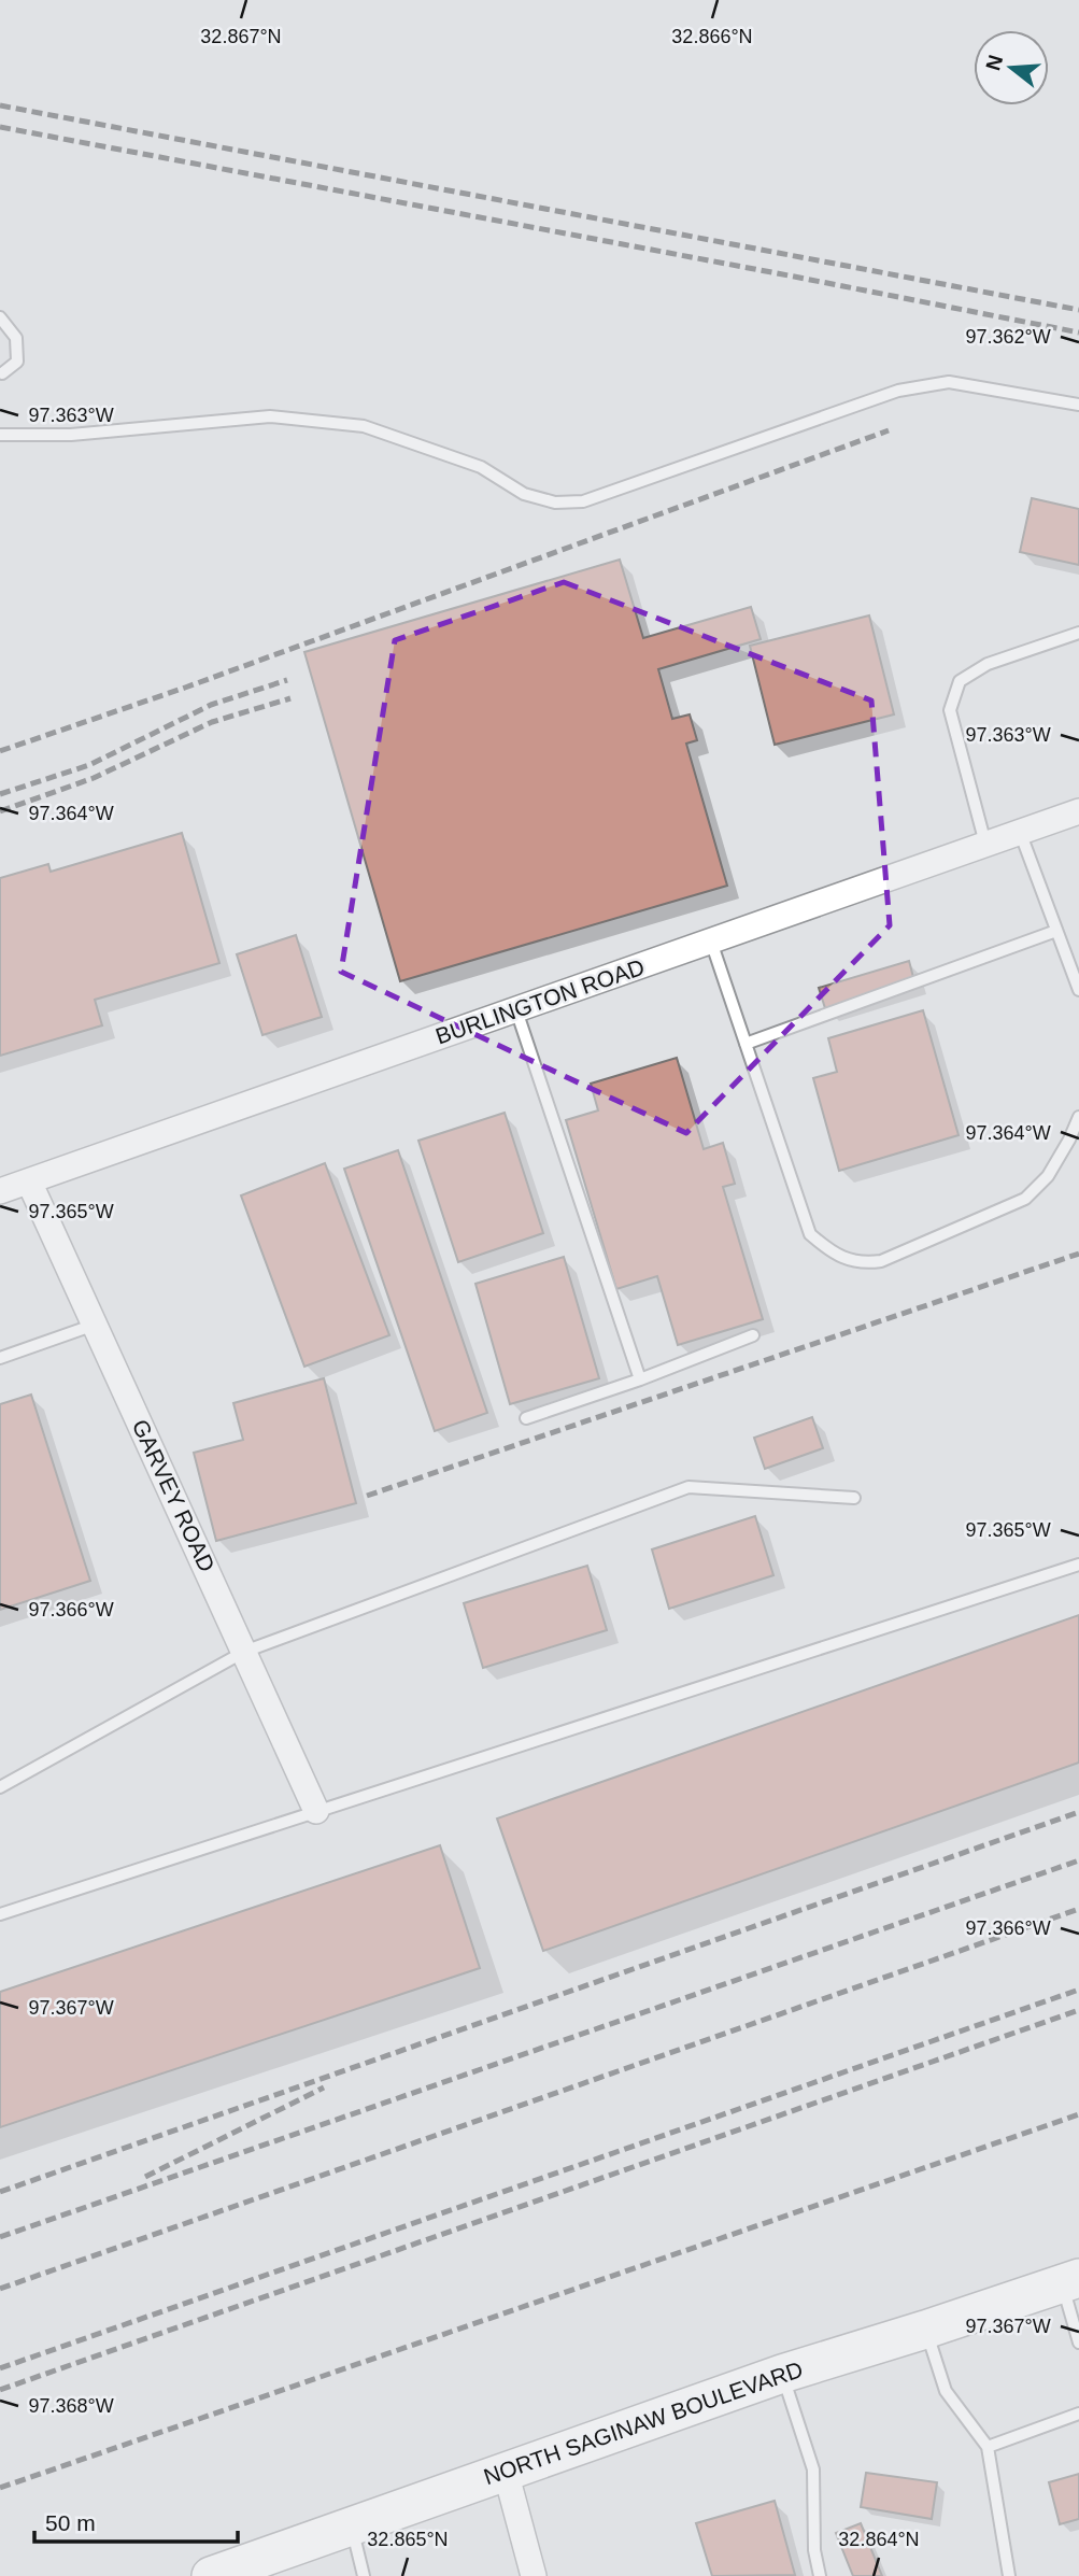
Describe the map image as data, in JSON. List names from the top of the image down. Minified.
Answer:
{"streets":{"main road":["NORTH SAGINAW BOULEVARD"],"street":["BURLINGTON ROAD","GARVEY ROAD"]},"crossings":[["BURLINGTON ROAD","GARVEY ROAD"]],"scale_bar":"50 m","north":"left","coordinates":["32.867°N","32.866°N","97.362°W","97.363°W","97.364°W","97.365°W","97.366°W","97.367°W","97.368°W","32.865°N","32.864°N"]}
